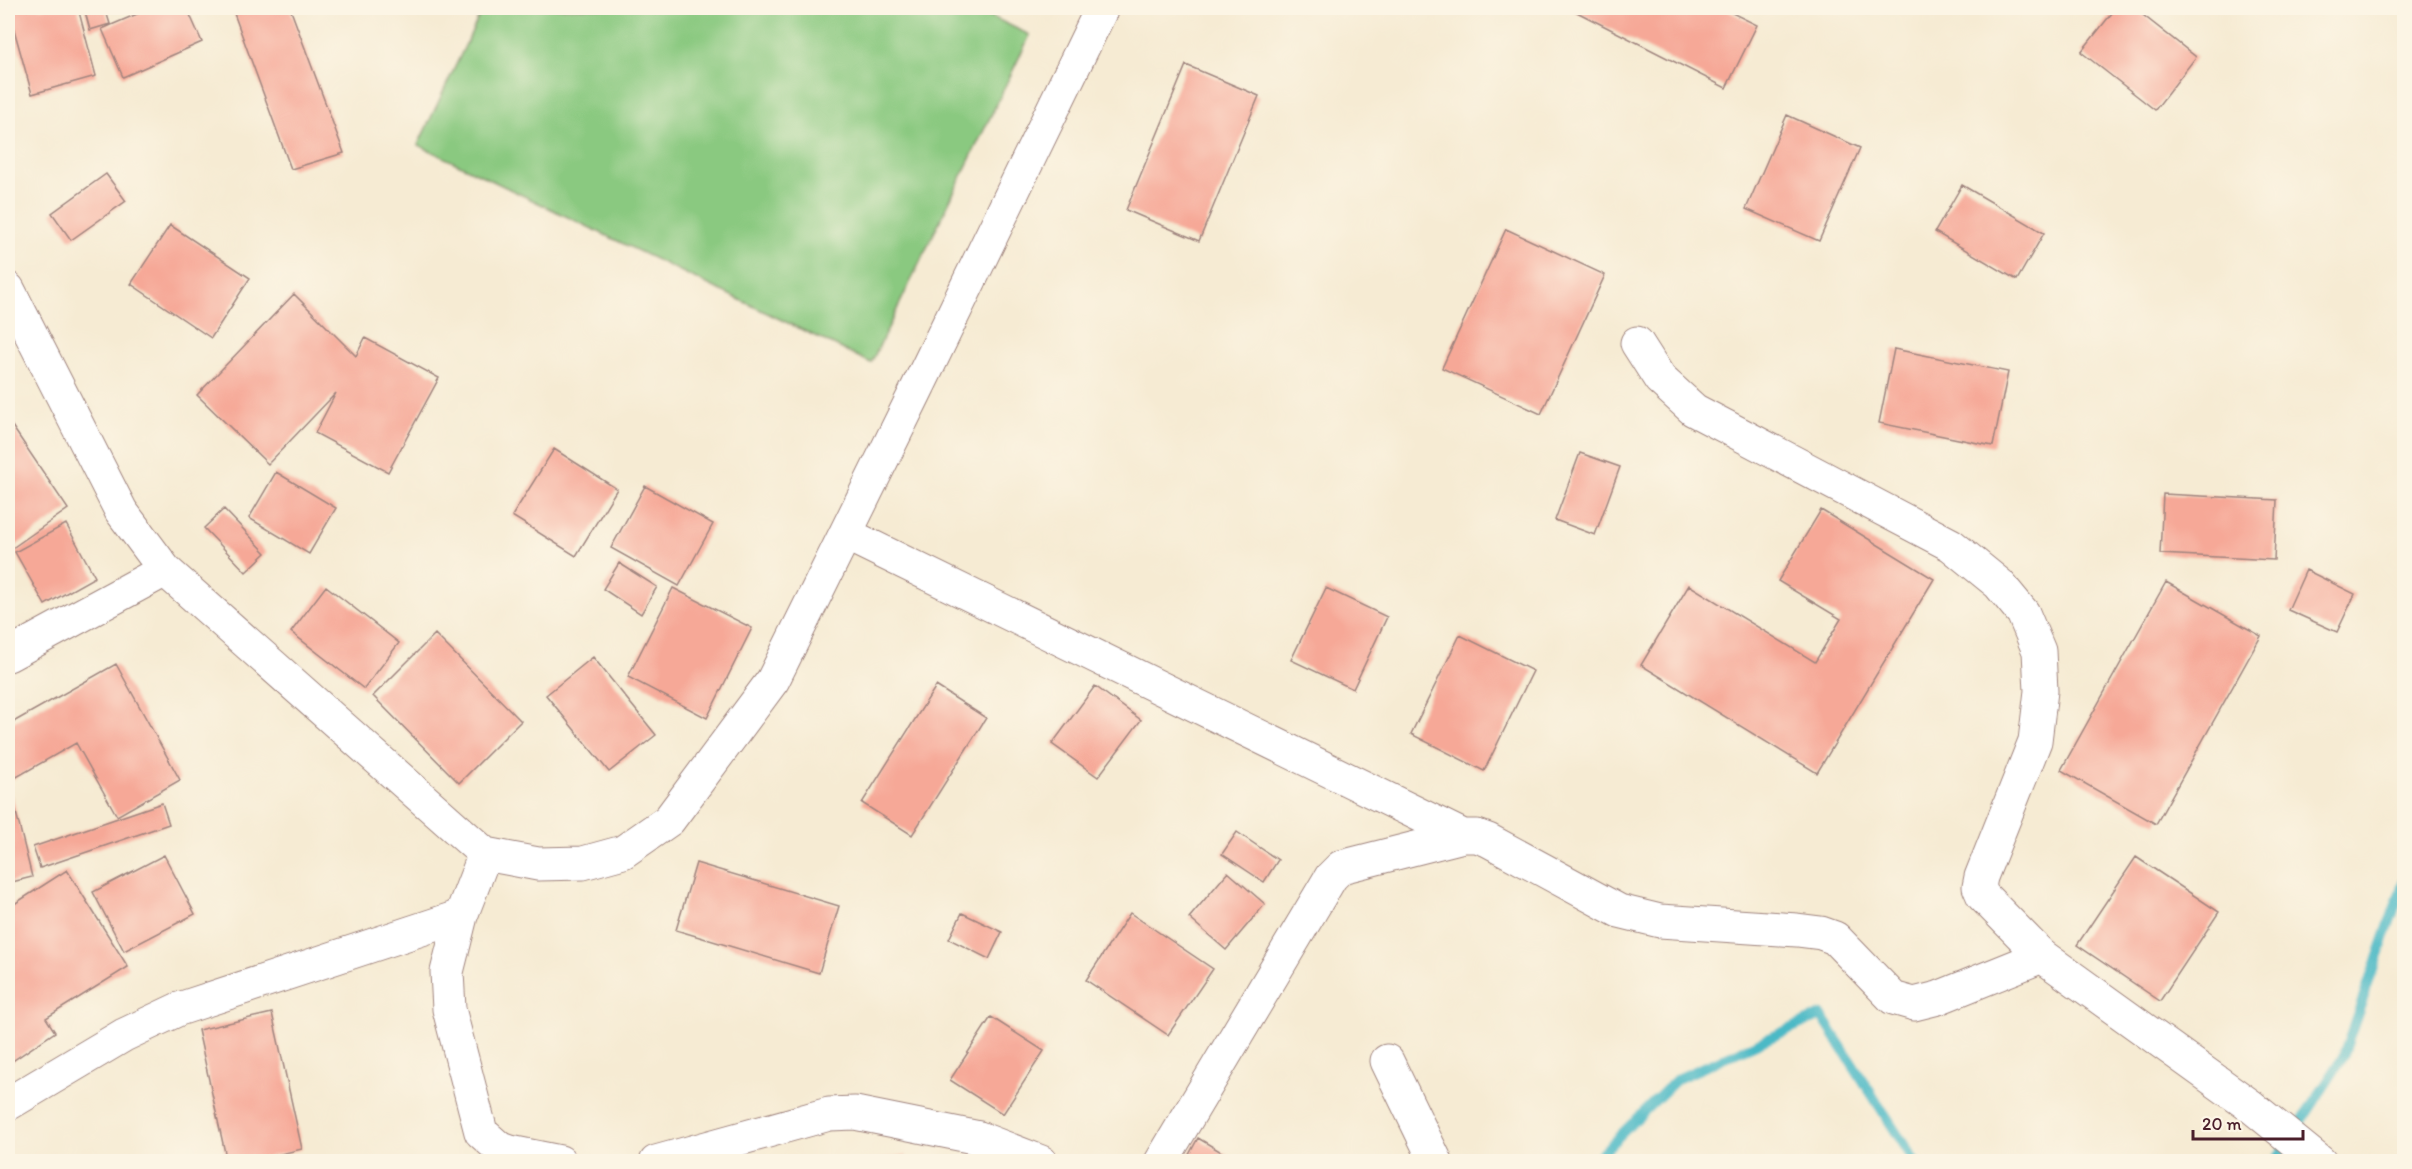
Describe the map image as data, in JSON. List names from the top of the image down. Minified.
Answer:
{"scale_bar":"20 m"}
